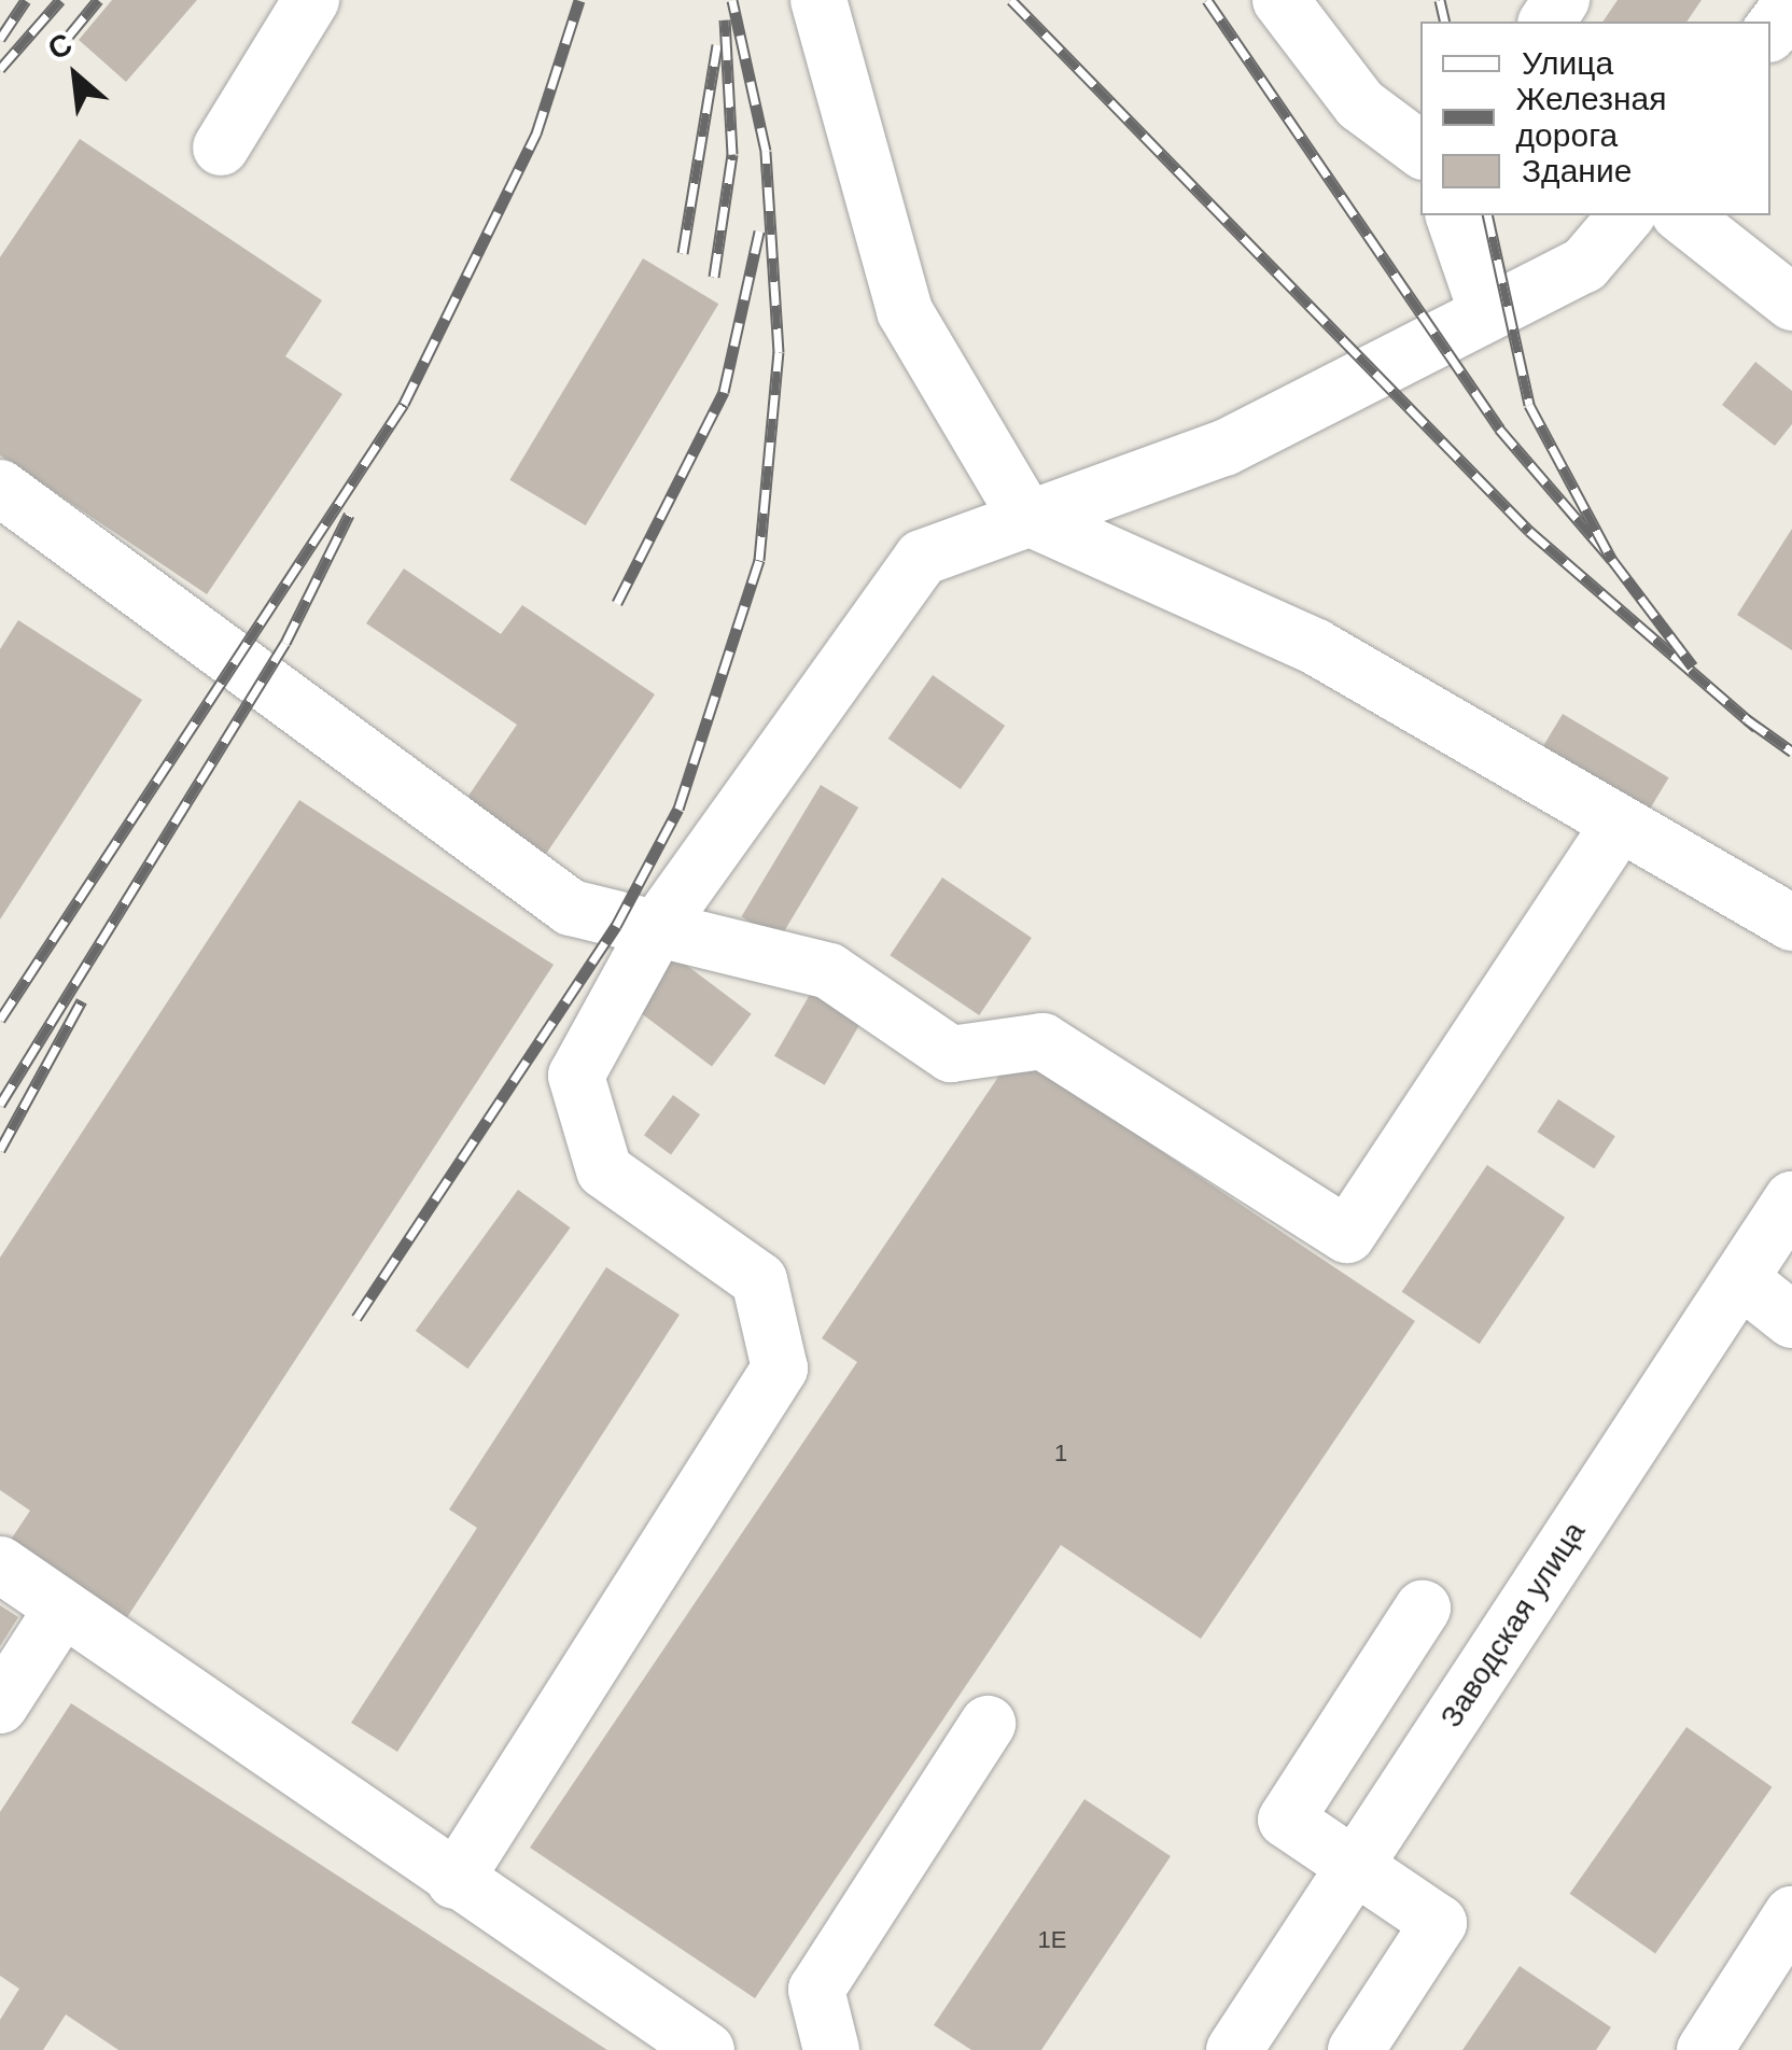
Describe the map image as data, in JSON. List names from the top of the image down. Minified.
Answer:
{"streets":{"street":["Заводская улица"]},"house_numbers":["1","1Е"],"legend":["Улица","Железная дорога","Здание"],"north":"top left"}
